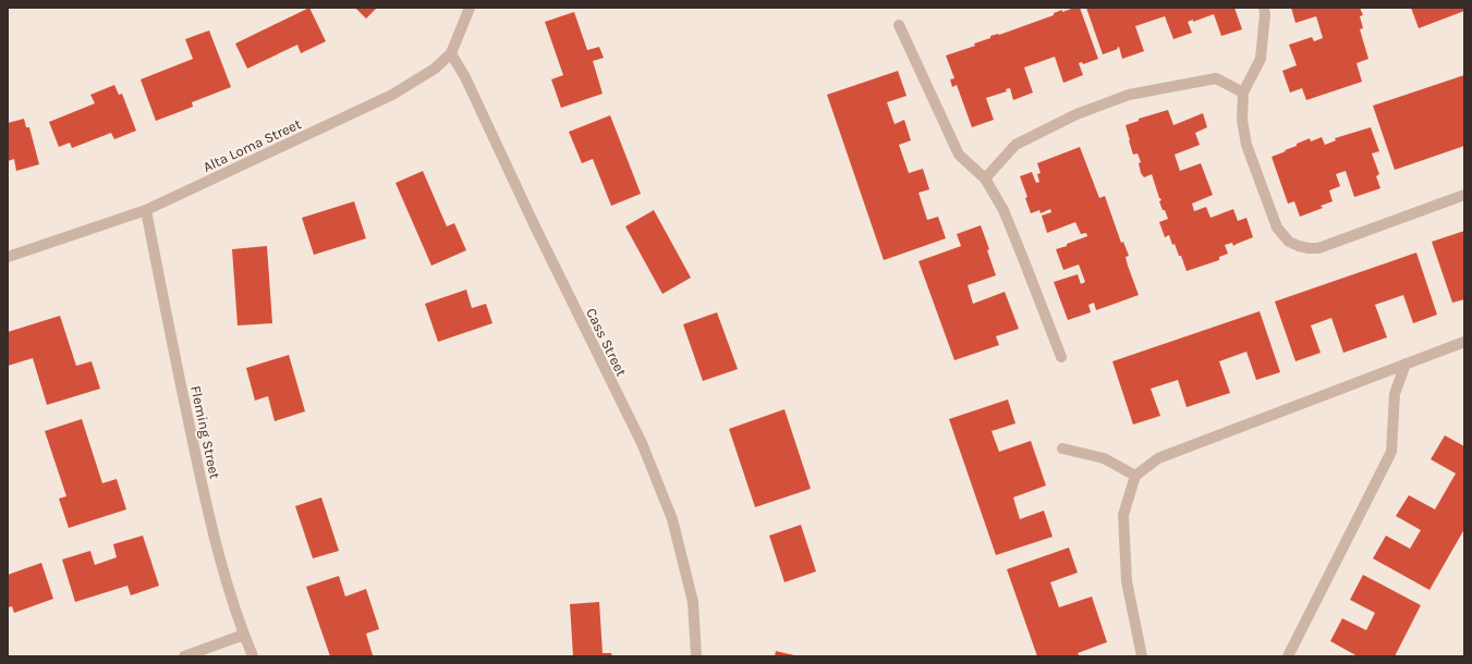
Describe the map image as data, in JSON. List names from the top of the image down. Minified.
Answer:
{"streets":{"street":["Alta Loma Street","Cass Street","Fleming Street"]},"crossings":[["Alta Loma Street","Cass Street"],["Alta Loma Street","Fleming Street"]]}
